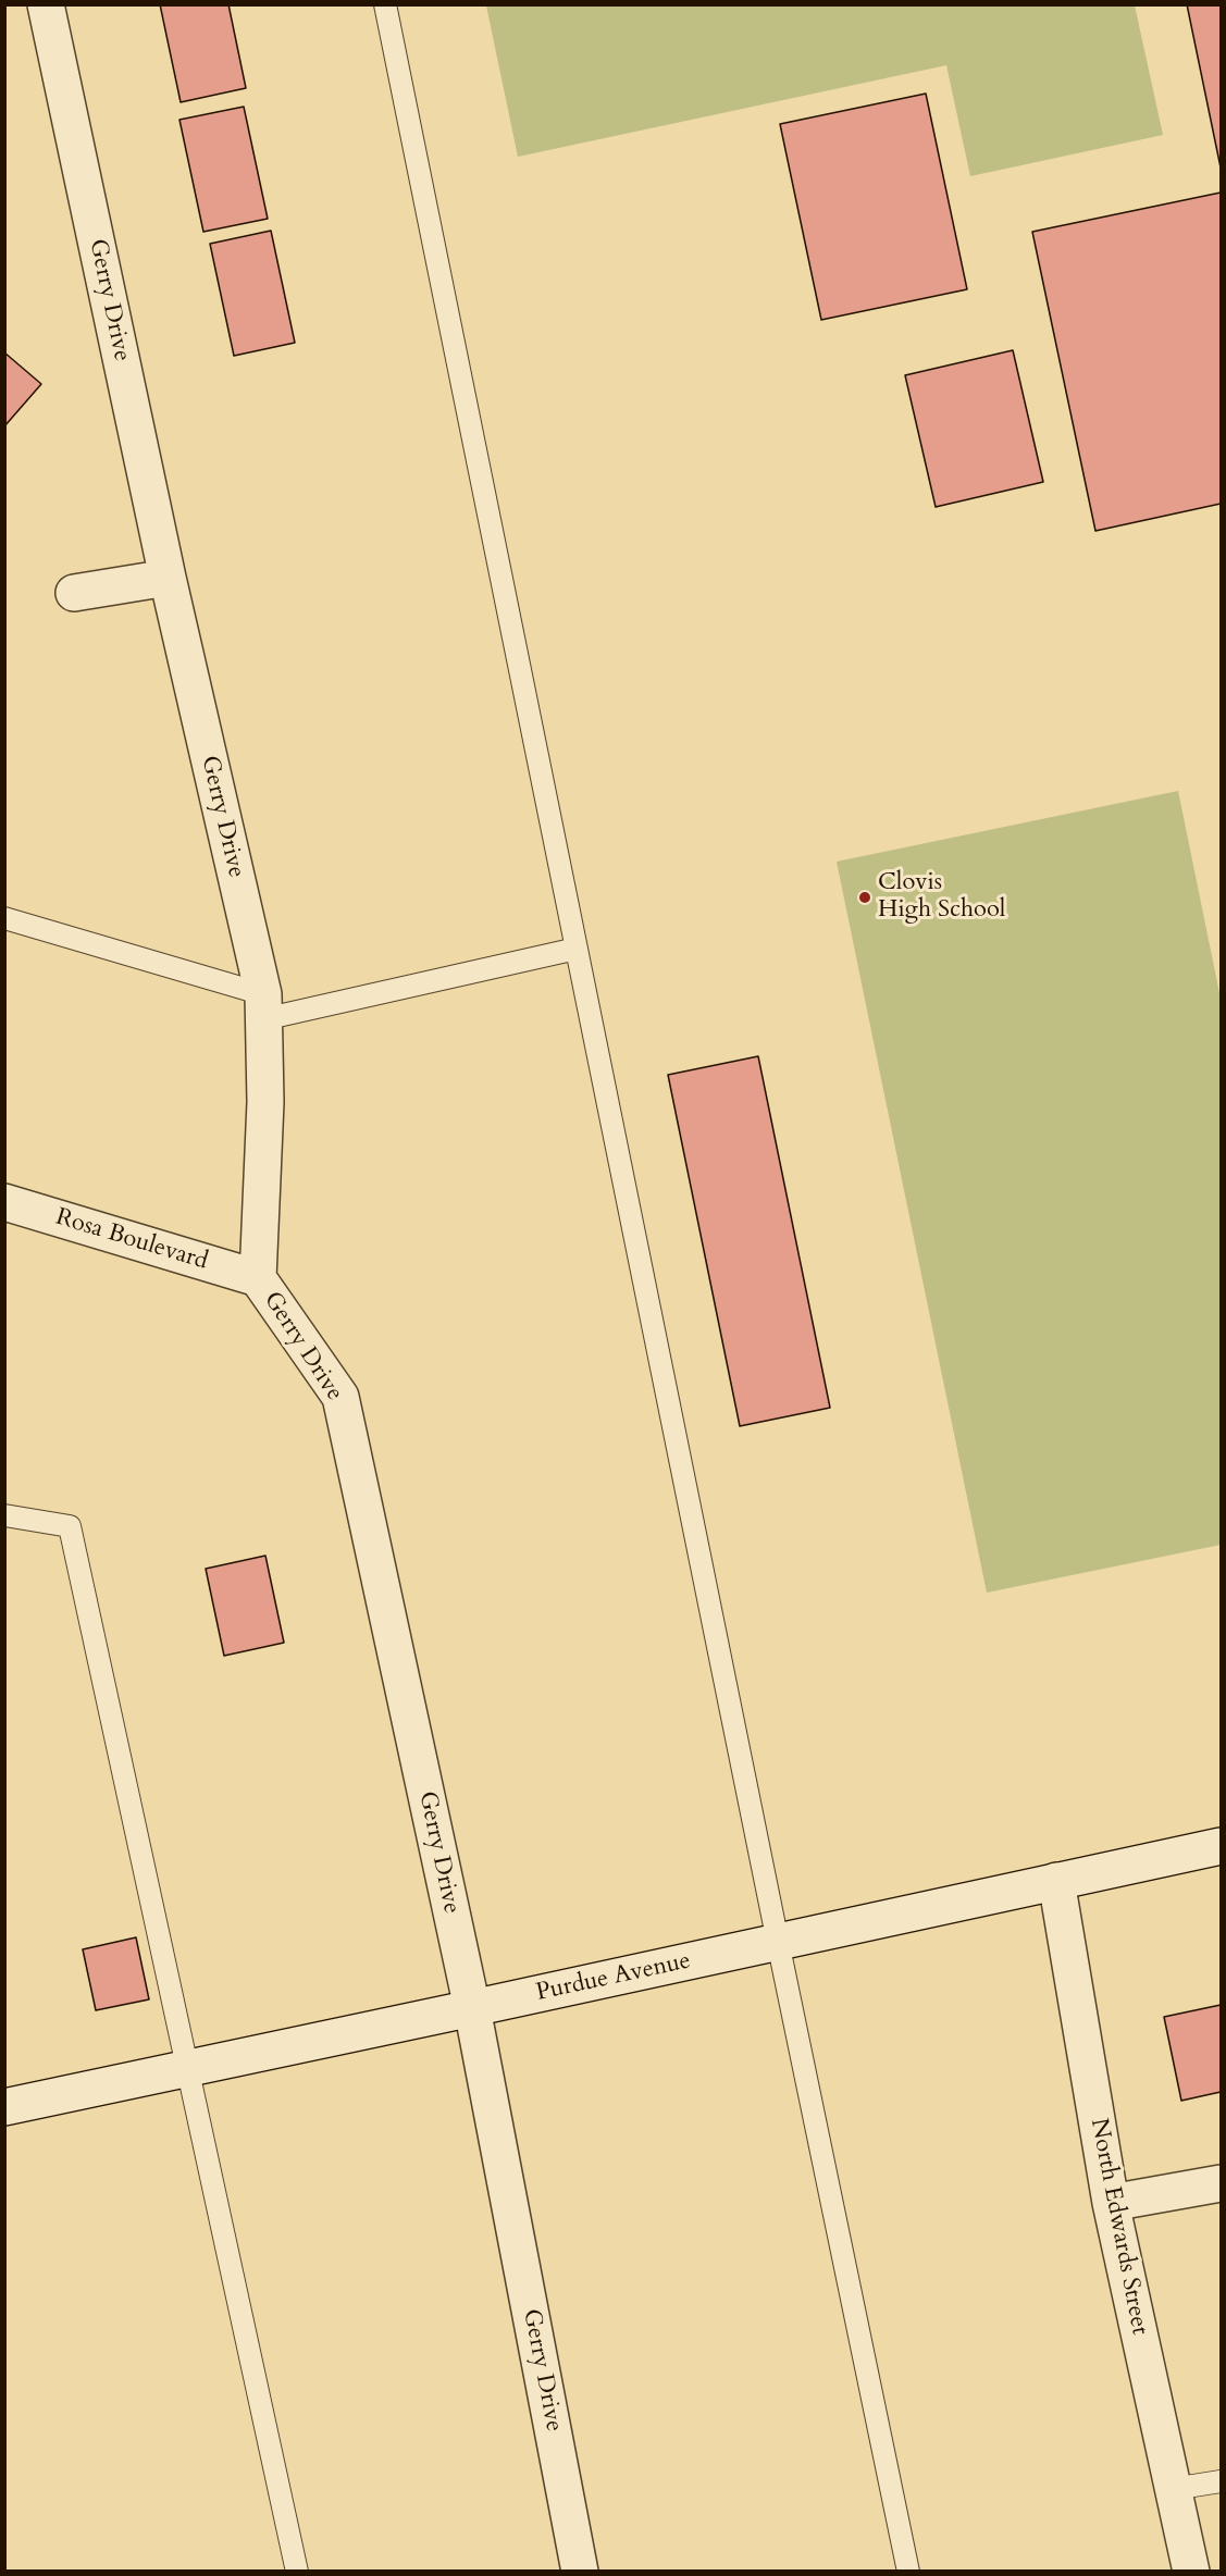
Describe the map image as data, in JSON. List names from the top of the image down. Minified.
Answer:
{"streets":{"street":["Gerry Drive","Rosa Boulevard","Purdue Avenue","North Edwards Street"]},"crossings":[["Gerry Drive","Rosa Boulevard"],["Gerry Drive","Purdue Avenue"],["Purdue Avenue","North Edwards Street"]],"places":["Clovis High School"]}
